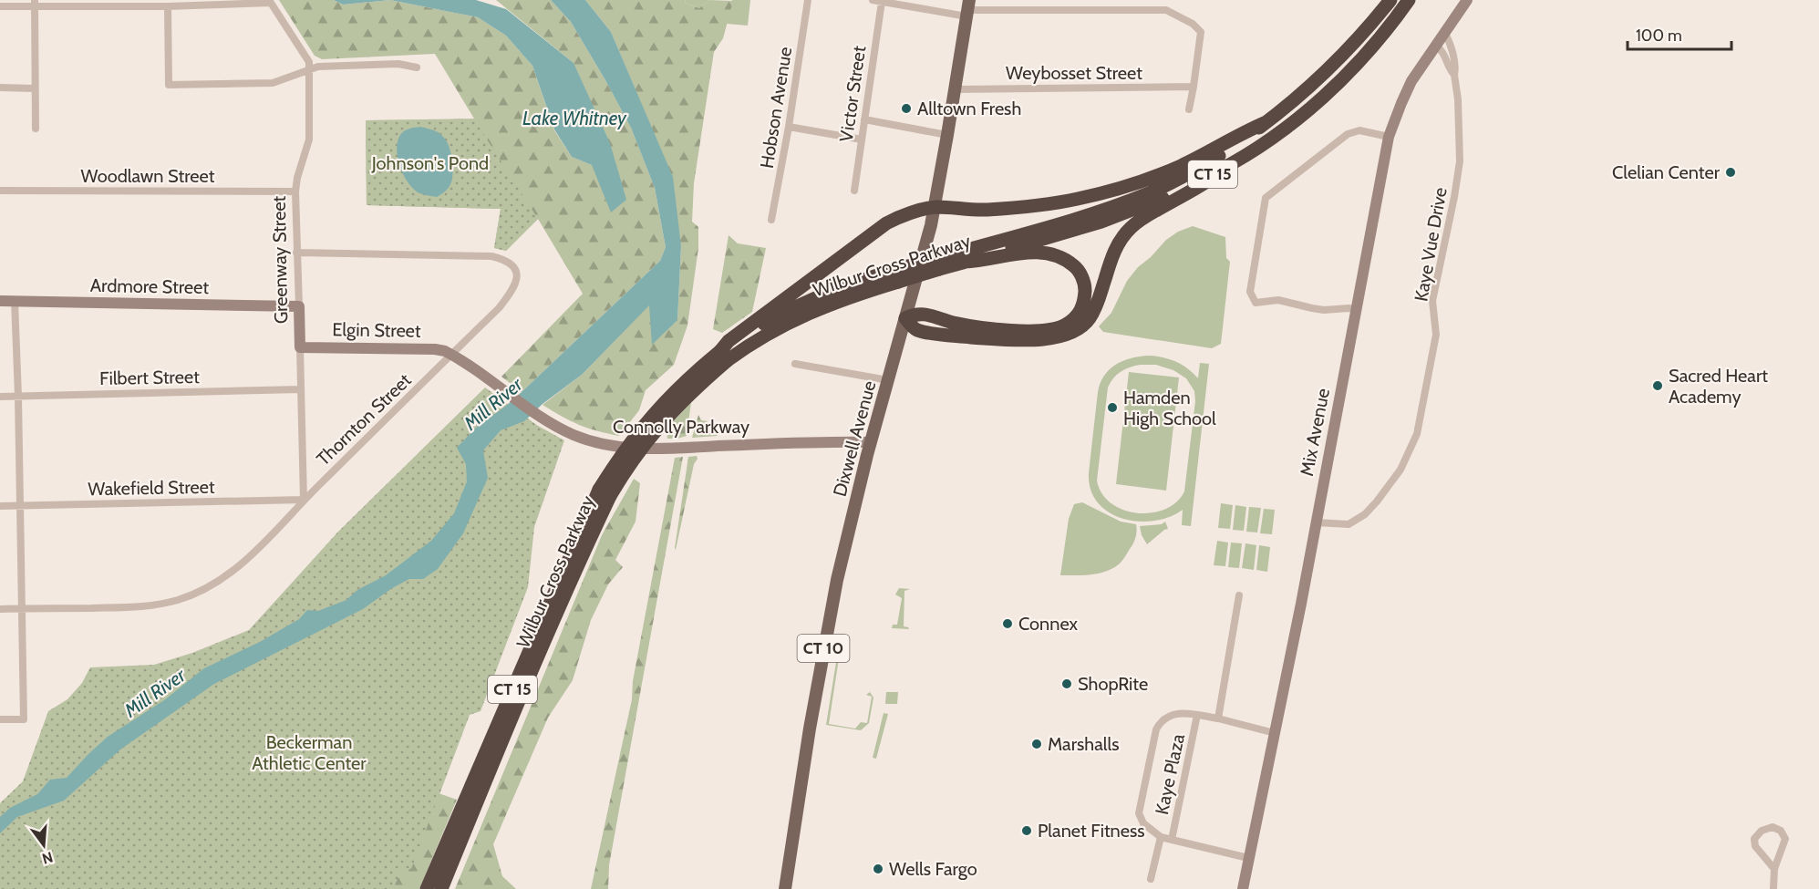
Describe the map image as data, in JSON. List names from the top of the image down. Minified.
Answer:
{"streets":{"highway":["CT 15","Wilbur Cross Parkway"],"main road":["Greenway Street","Ardmore Street","Elgin Street","Connolly Parkway","Mix Avenue","Dixwell Avenue","CT 10"],"street":["Weybosset Street","Victor Street","Hobson Avenue","Woodlawn Street","Kaye Vue Drive","Filbert Street","Thornton Street","Wakefield Street","Kaye Plaza"]},"crossings":[["Weybosset Street","Dixwell Avenue"],["Woodlawn Street","Greenway Street"],["Kaye Vue Drive","Mix Avenue"],["Greenway Street","Ardmore Street"],["Greenway Street","Elgin Street"],["Greenway Street","Filbert Street"],["Greenway Street","Thornton Street"],["Greenway Street","Wakefield Street"],["Elgin Street","Thornton Street"],["Elgin Street","Connolly Parkway"],["Thornton Street","Connolly Parkway"],["Thornton Street","Wakefield Street"],["Connolly Parkway","Dixwell Avenue"],["Mix Avenue","Kaye Plaza"]],"water":["Lake Whitney","Mill River"],"parks":["Johnson's Pond","Beckerman Athletic Center"],"places":["Alltown Fresh","Clelian Center","Sacred Heart Academy","Hamden High School","Connex","ShopRite","Marshalls","Planet Fitness","Wells Fargo"],"scale_bar":"100 m","north":"bottom"}
